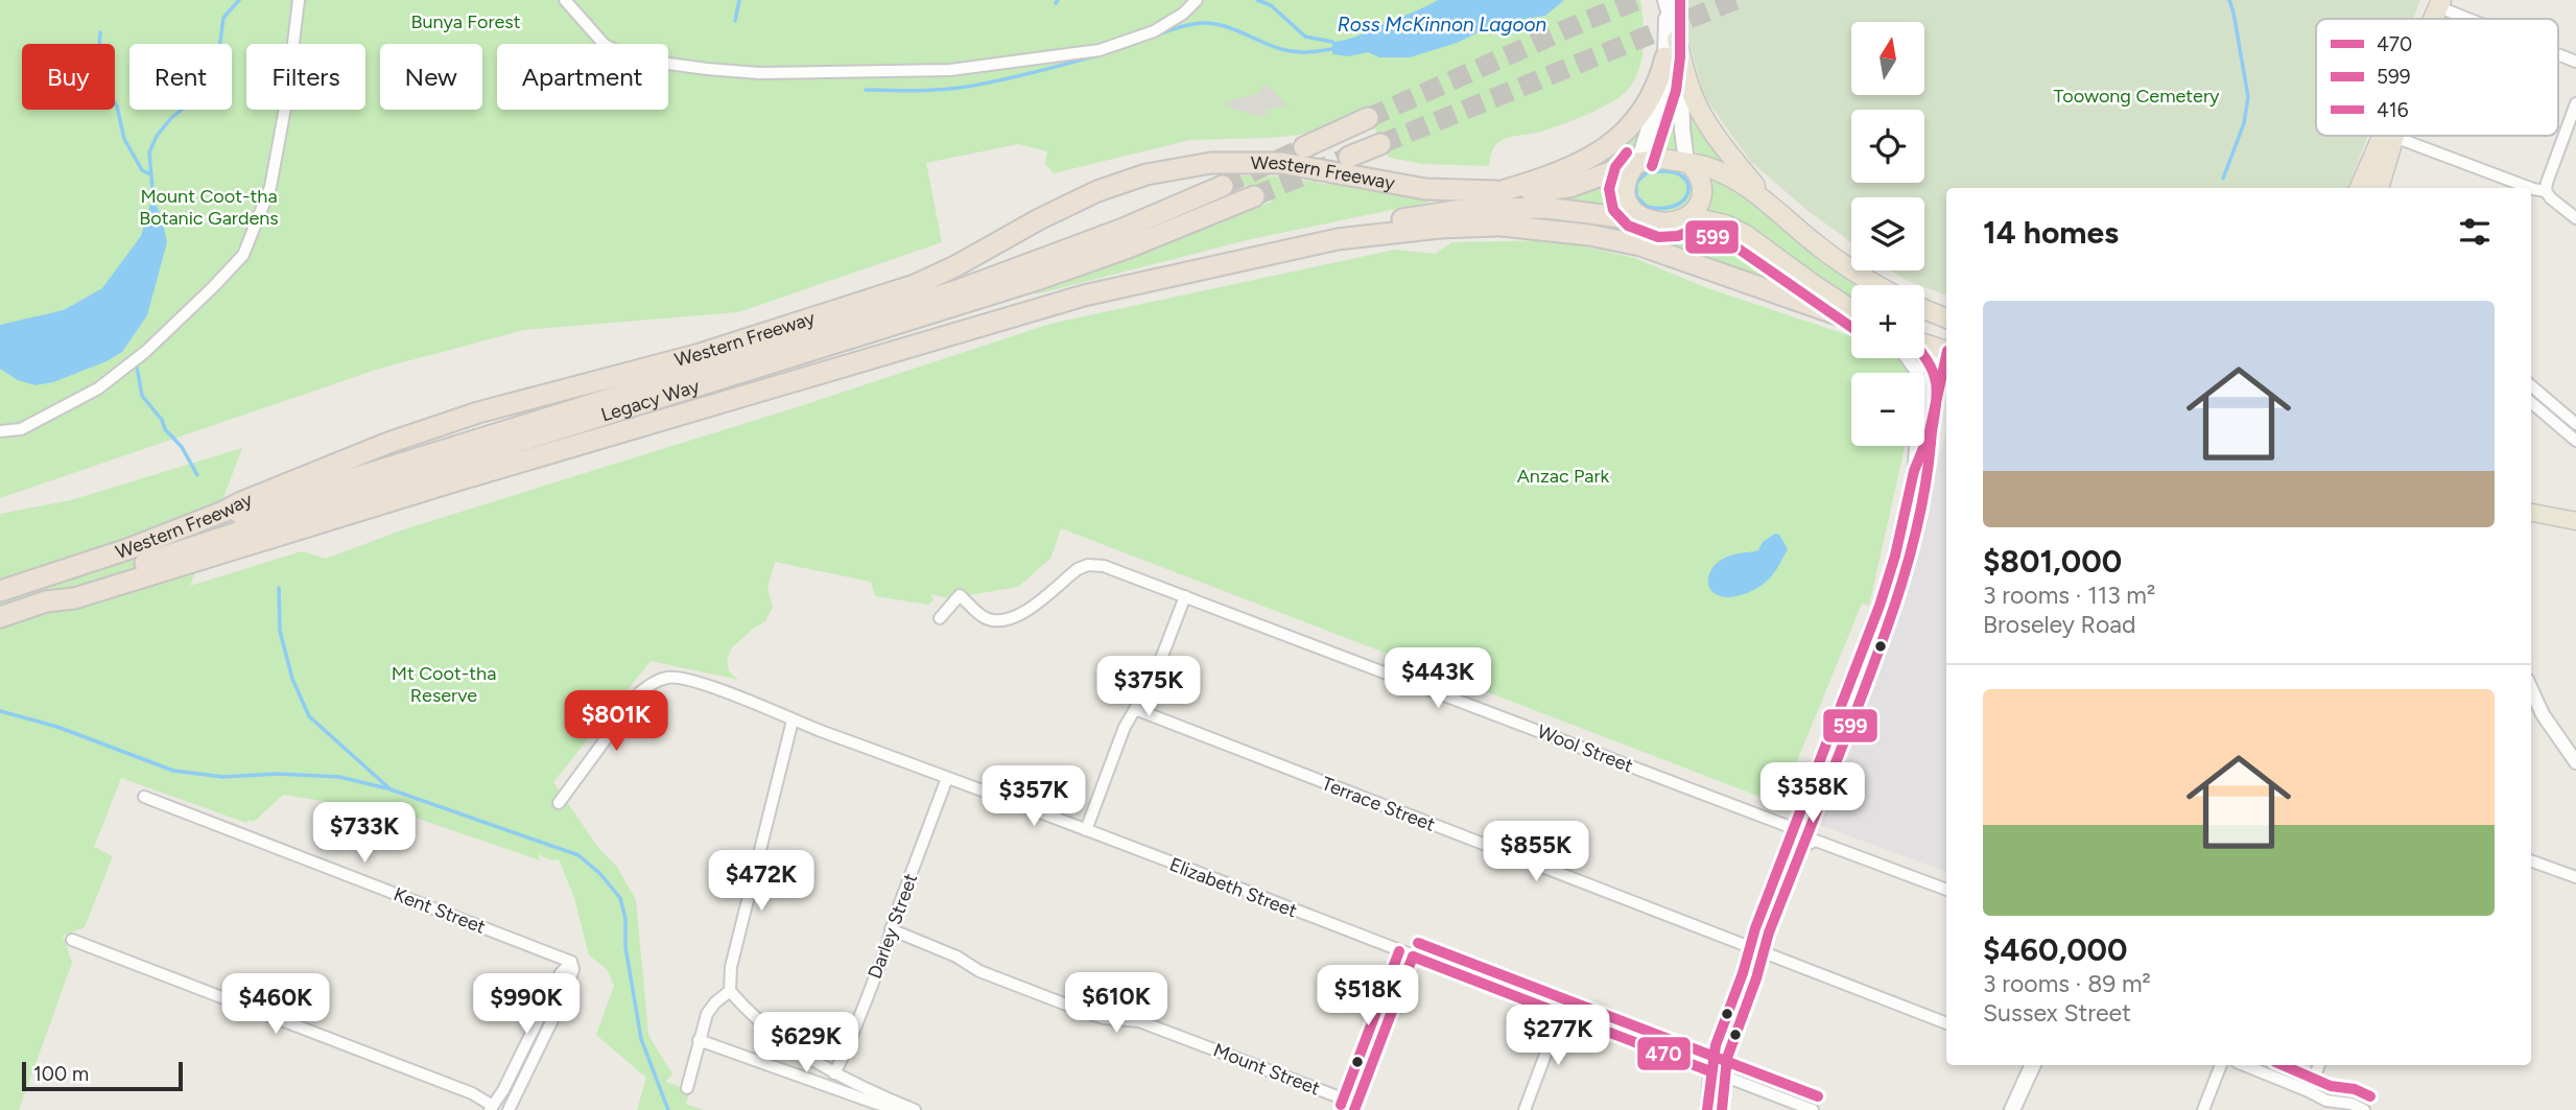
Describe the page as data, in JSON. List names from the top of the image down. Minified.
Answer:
{"streets":{"highway":["Western Freeway","Legacy Way"],"street":["Wool Street","Terrace Street","Elizabeth Street","Kent Street","Darley Street","Mount Street"]},"crossings":[["Western Freeway","Legacy Way"],["Elizabeth Street","Darley Street"],["Darley Street","Mount Street"]],"water":["Ross McKinnon Lagoon"],"parks":["Bunya Forest","Toowong Cemetery","Mount Coot-tha Botanic Gardens","Anzac Park","Mt Coot-tha Reserve"],"lines":["transit line 599","transit line 470","transit line 416"],"legend":["470","599","416"],"scale_bar":"100 m","north":"top","page":{"map_buttons":["+","−"],"chip":["Buy","Rent","Filters","New","Apartment"],"heading":"14 homes","list":[{"name":"$801,000","note":"3 rooms · 113 m² · Broseley Road"},{"name":"$460,000","note":"3 rooms · 89 m² · Sussex Street"}],"price":["$443K","$375K","$801K","$358K","$357K","$733K","$855K","$472K","$518K","$610K","$460K","$990K","$277K","$629K"],"scale":"100 m"}}
